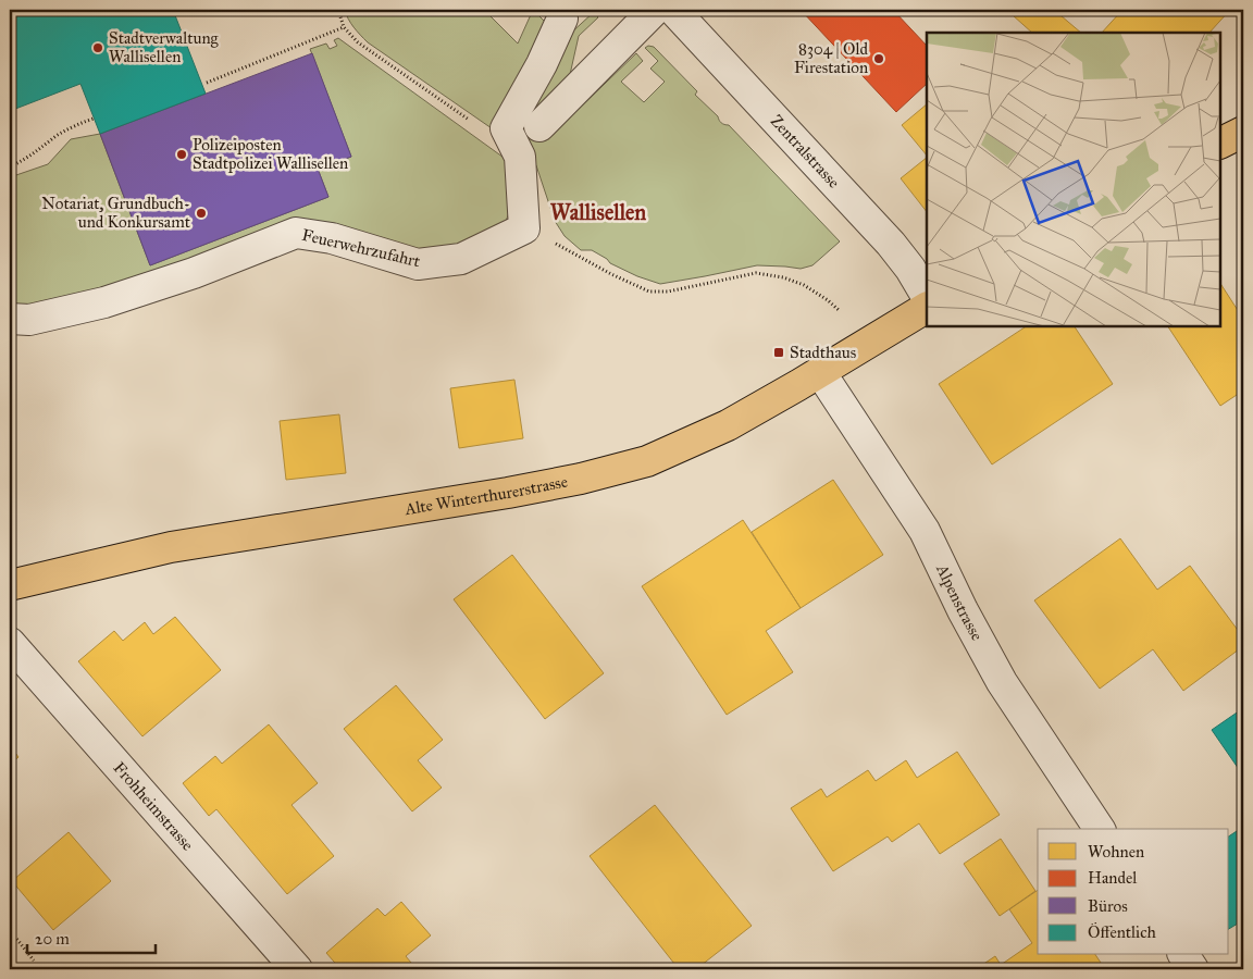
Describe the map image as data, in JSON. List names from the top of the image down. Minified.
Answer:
{"streets":{"main road":["Alte Winterthurerstrasse"],"street":["Zentralstrasse","Feuerwehrzufahrt","Alpenstrasse","Frohheimstrasse"]},"crossings":[["Alte Winterthurerstrasse","Alpenstrasse"]],"districts":["Wallisellen"],"places":{"other":["Stadtverwaltung Wallisellen","8304 | Old Firestation","Polizeiposten Stadtpolizei Wallisellen","Notariat, Grundbuch- und Konkursamt"],"transit":["Stadthaus"]},"legend":["Wohnen","Handel","Büros","Öffentlich"],"scale_bar":"20 m"}
